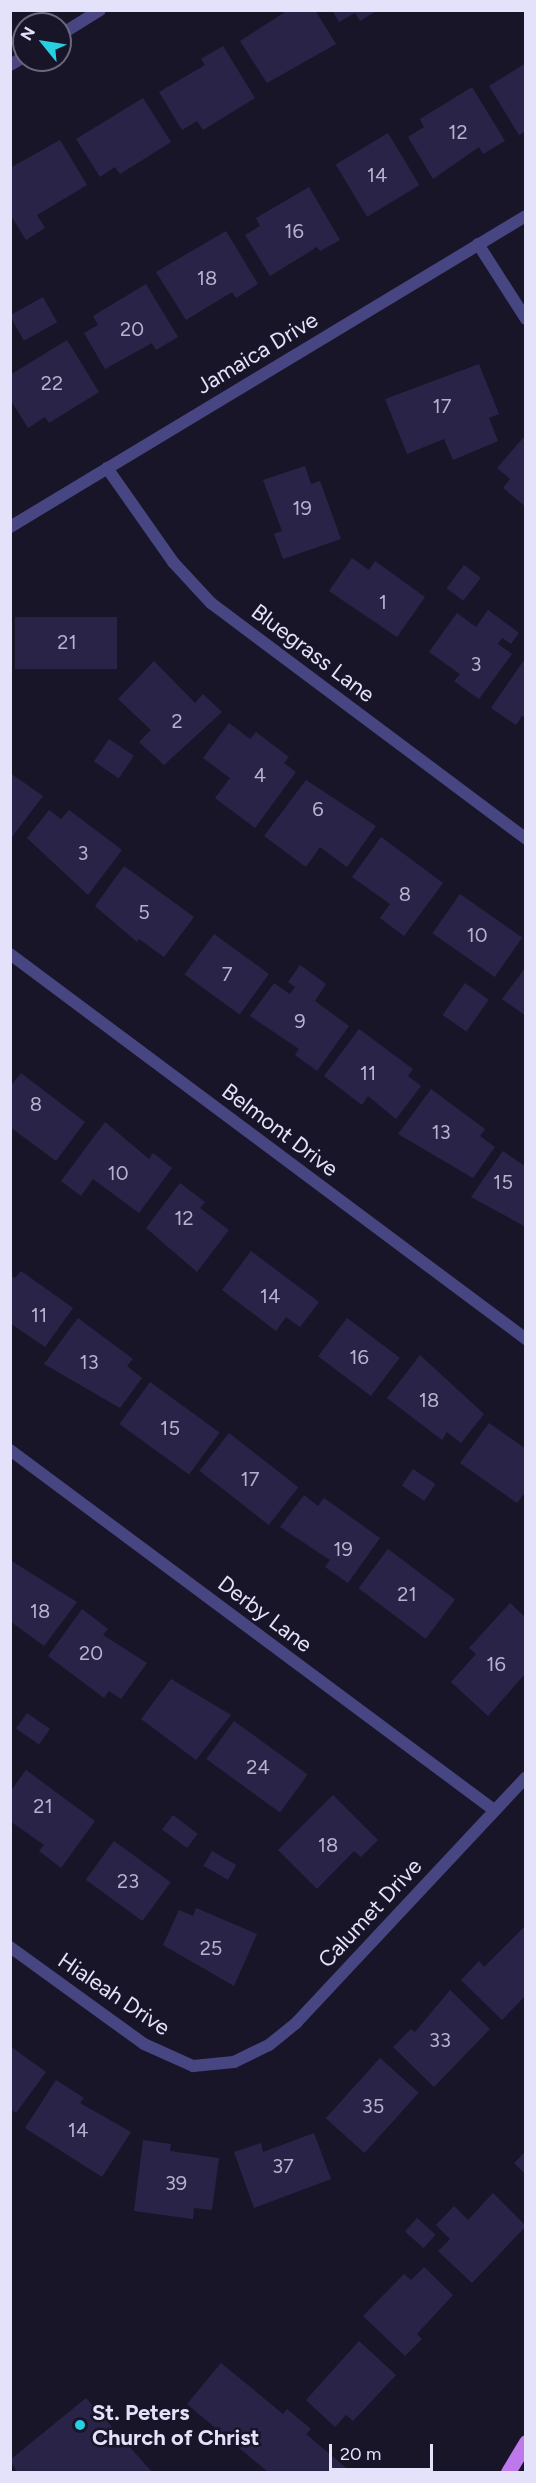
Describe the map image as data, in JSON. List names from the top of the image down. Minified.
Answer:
{"streets":{"street":["Jamaica Drive","Bluegrass Lane","Belmont Drive","Derby Lane","Calumet Drive","Hialeah Drive"]},"crossings":[["Jamaica Drive","Bluegrass Lane"],["Derby Lane","Calumet Drive"],["Calumet Drive","Hialeah Drive"]],"places":["St. Peters Church of Christ"],"house_numbers":["12","14","16","18","20","22","17","19","1","21","3","2","4","6","3","8","5","10","7","9","11","8","13","10","15","12","14","11","16","13","18","15","17","19","21","18","20","16","24","21","18","23","25","33","35","14","37","39"],"scale_bar":"20 m","north":"top left"}
